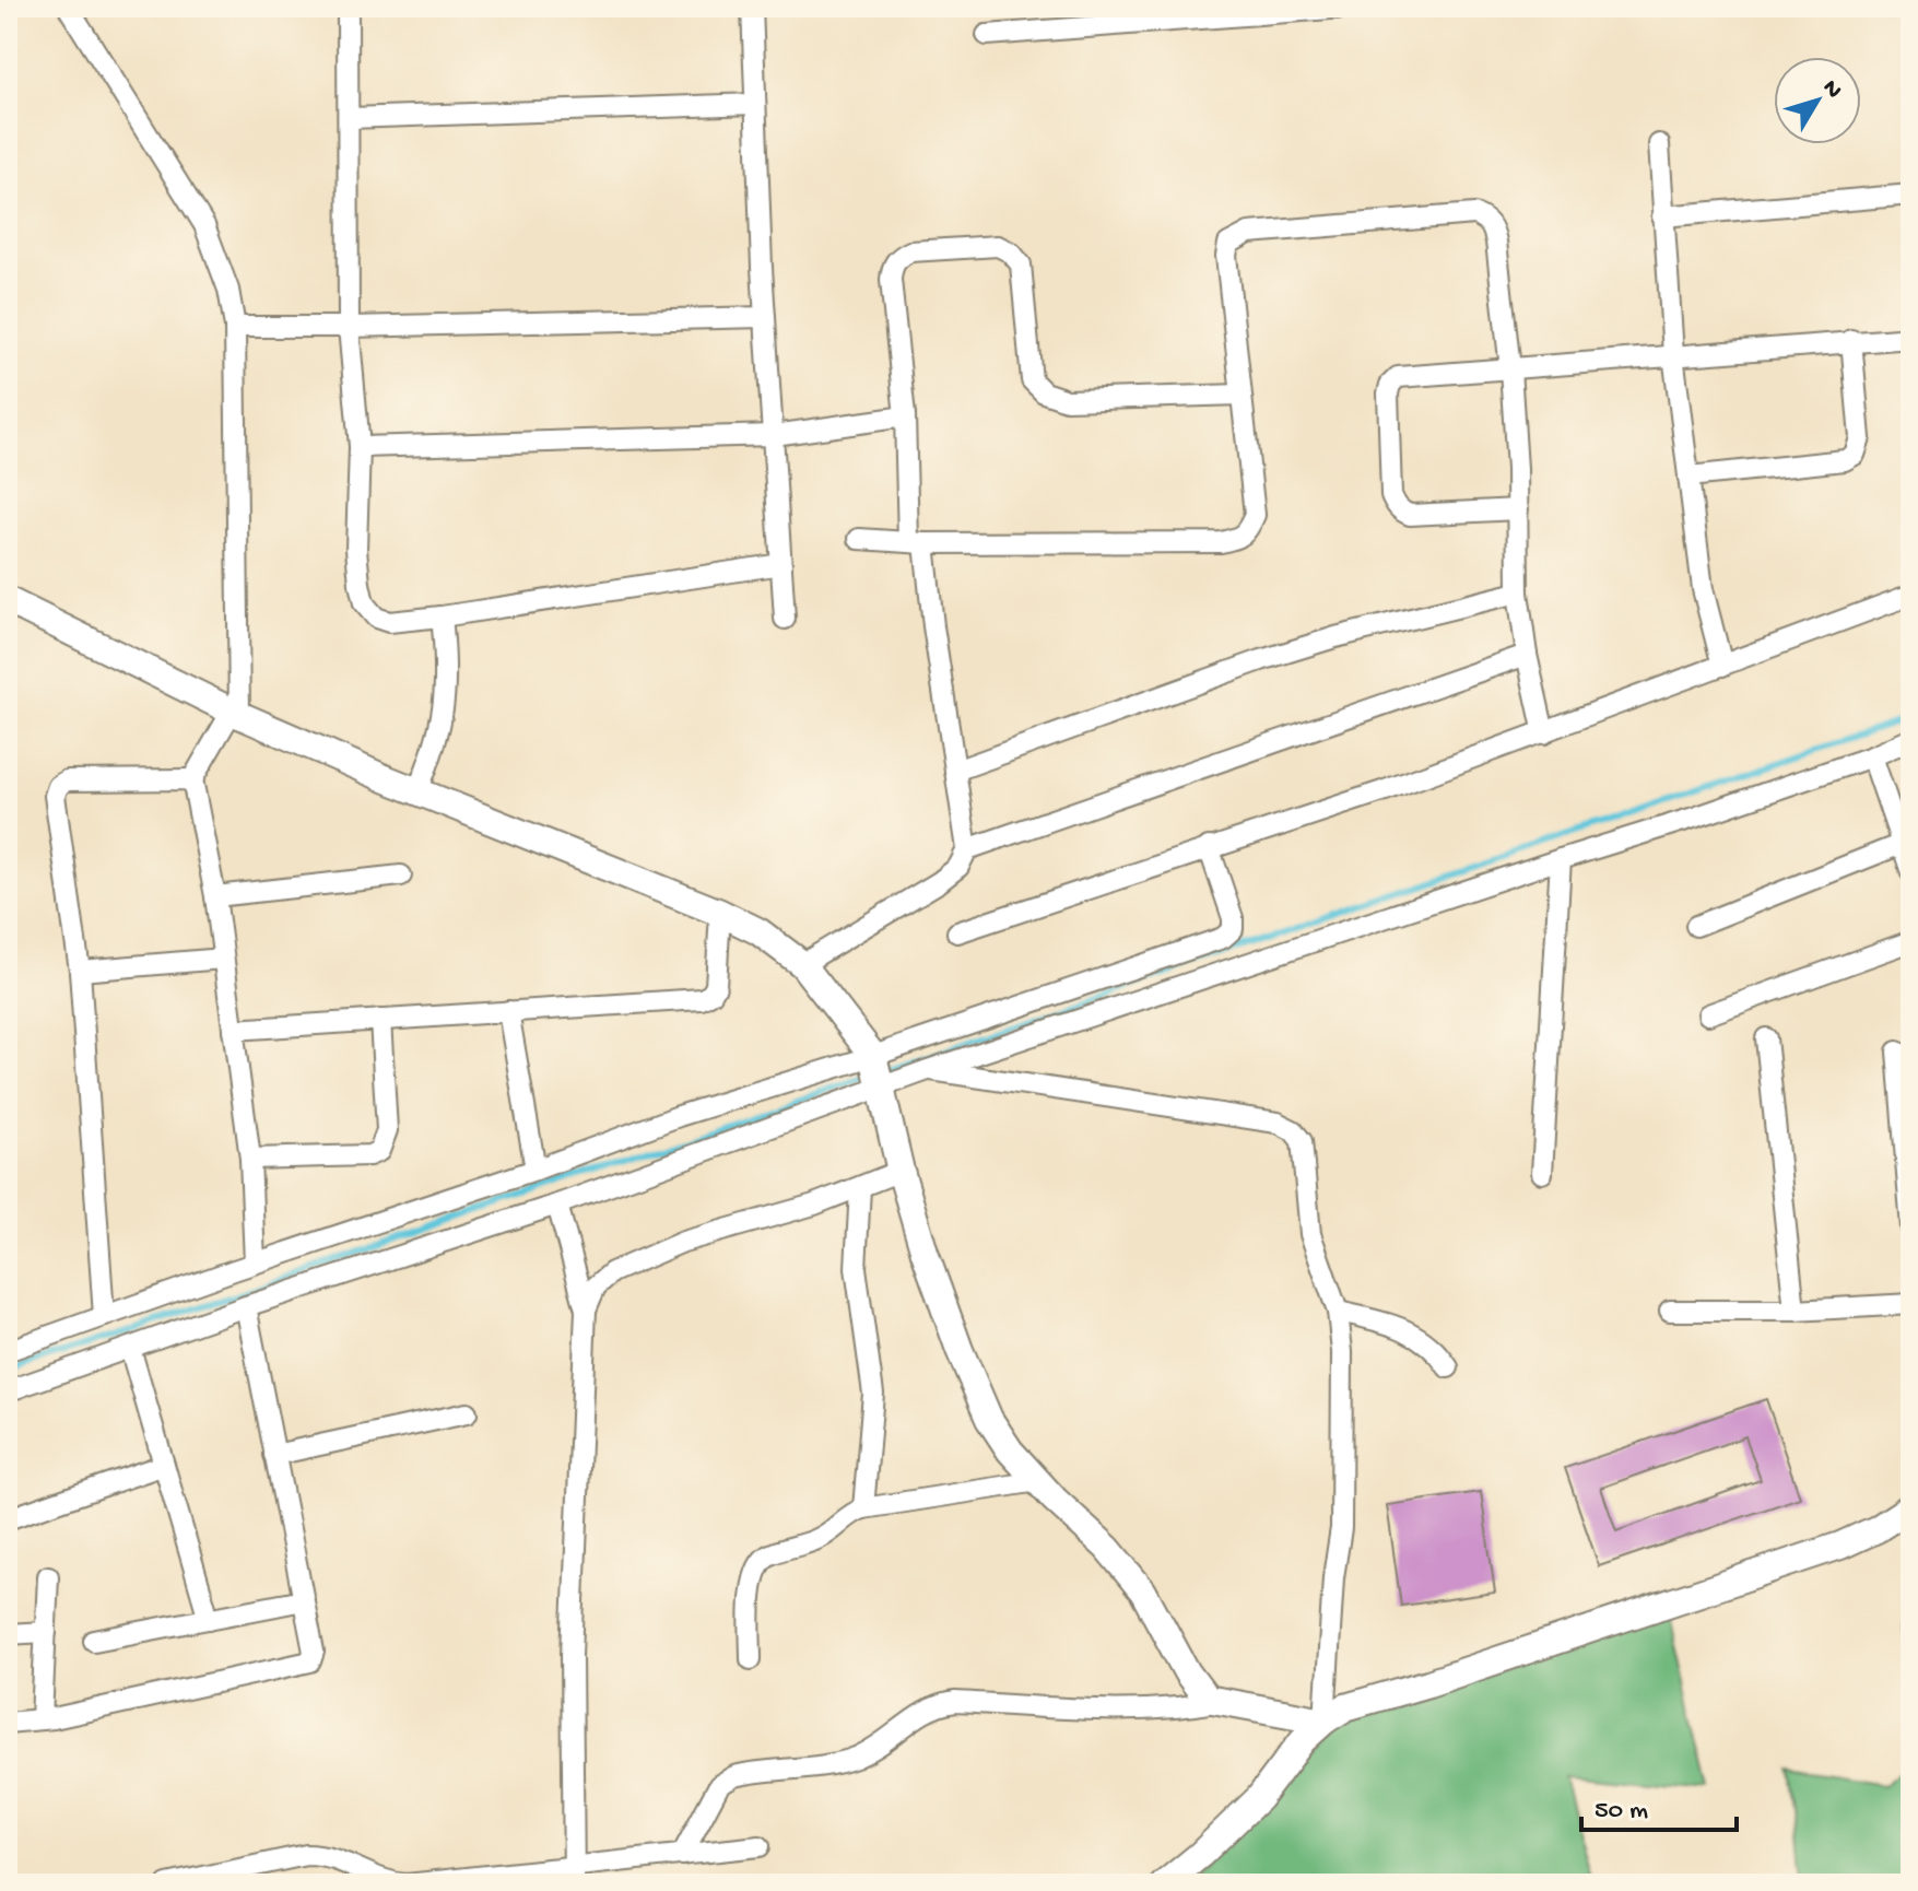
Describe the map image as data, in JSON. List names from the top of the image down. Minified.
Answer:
{"scale_bar":"50 m","north":"top right"}
